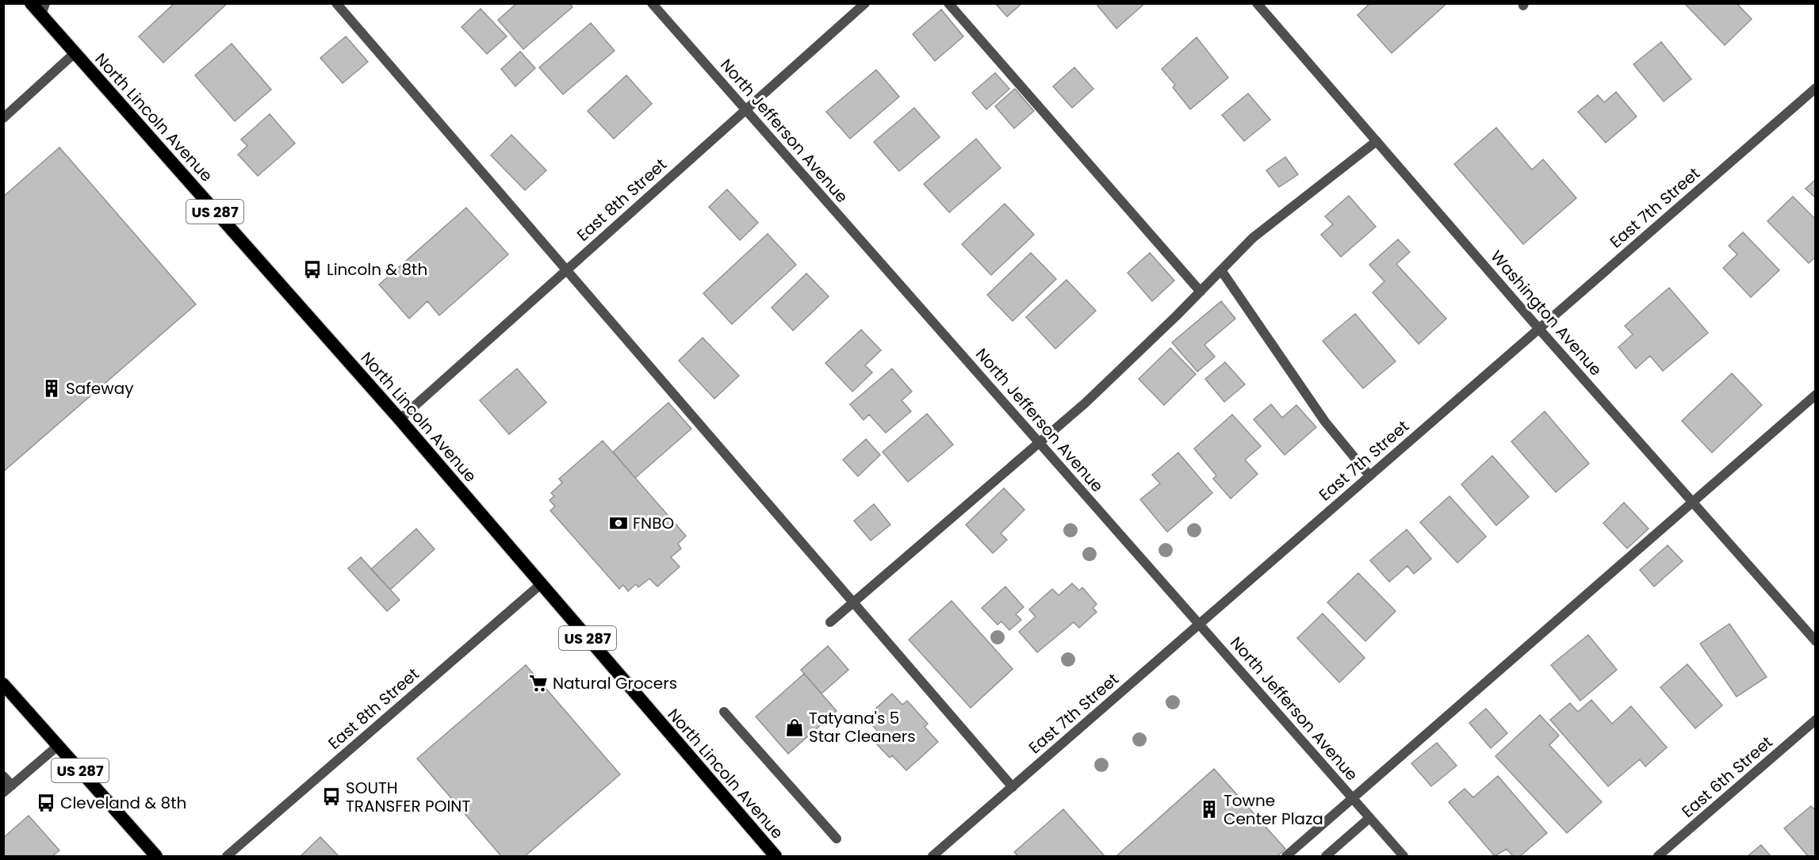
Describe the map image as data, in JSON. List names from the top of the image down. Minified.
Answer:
{"streets":{"highway":["North Lincoln Avenue","US 287"],"street":["North Jefferson Avenue","East 8th Street","East 7th Street","Washington Avenue","East 6th Street"]},"crossings":[["North Lincoln Avenue","East 8th Street"],["North Jefferson Avenue","East 8th Street"],["North Jefferson Avenue","East 7th Street"],["East 7th Street","Washington Avenue"]],"places":{"bus stop":["Lincoln & 8th","SOUTH TRANSFER POINT","Cleveland & 8th"],"building":["Safeway","Towne Center Plaza"],"bank":["FNBO"],"supermarket":["Natural Grocers"],"shop":["Tatyana's 5 Star Cleaners"]}}
